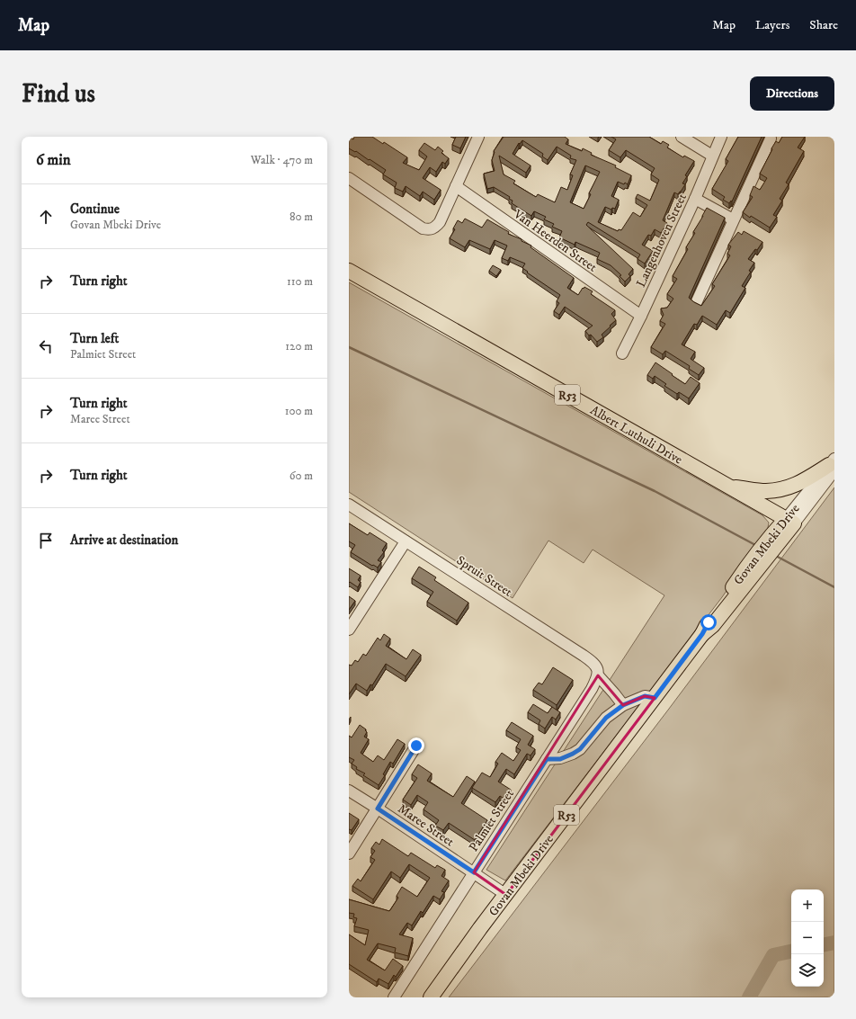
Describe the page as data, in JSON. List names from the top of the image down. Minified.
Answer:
{"streets":{"main road":["R53","Albert Luthuli Drive","Govan Mbeki Drive"],"street":["Van Heerden Street","Langenhoven Street","Spruit Street","Palmiet Street","Maree Street"]},"crossings":[["Van Heerden Street","Langenhoven Street"],["Albert Luthuli Drive","Govan Mbeki Drive"],["Govan Mbeki Drive","Maree Street"],["Spruit Street","Palmiet Street"],["Palmiet Street","Maree Street"]],"page":{"header":"Map","nav":["Map","Layers","Share"],"buttons":"Directions","title":"Find us","heading":["6 min","Walk · 470 m"],"list":[["Continue","Govan Mbeki Drive","80 m"],["Turn right","110 m"],["Turn left","Palmiet Street","120 m"],["Turn right","Maree Street","100 m"],["Turn right","60 m"],"Arrive at destination"],"map_buttons":["+","−"]}}
